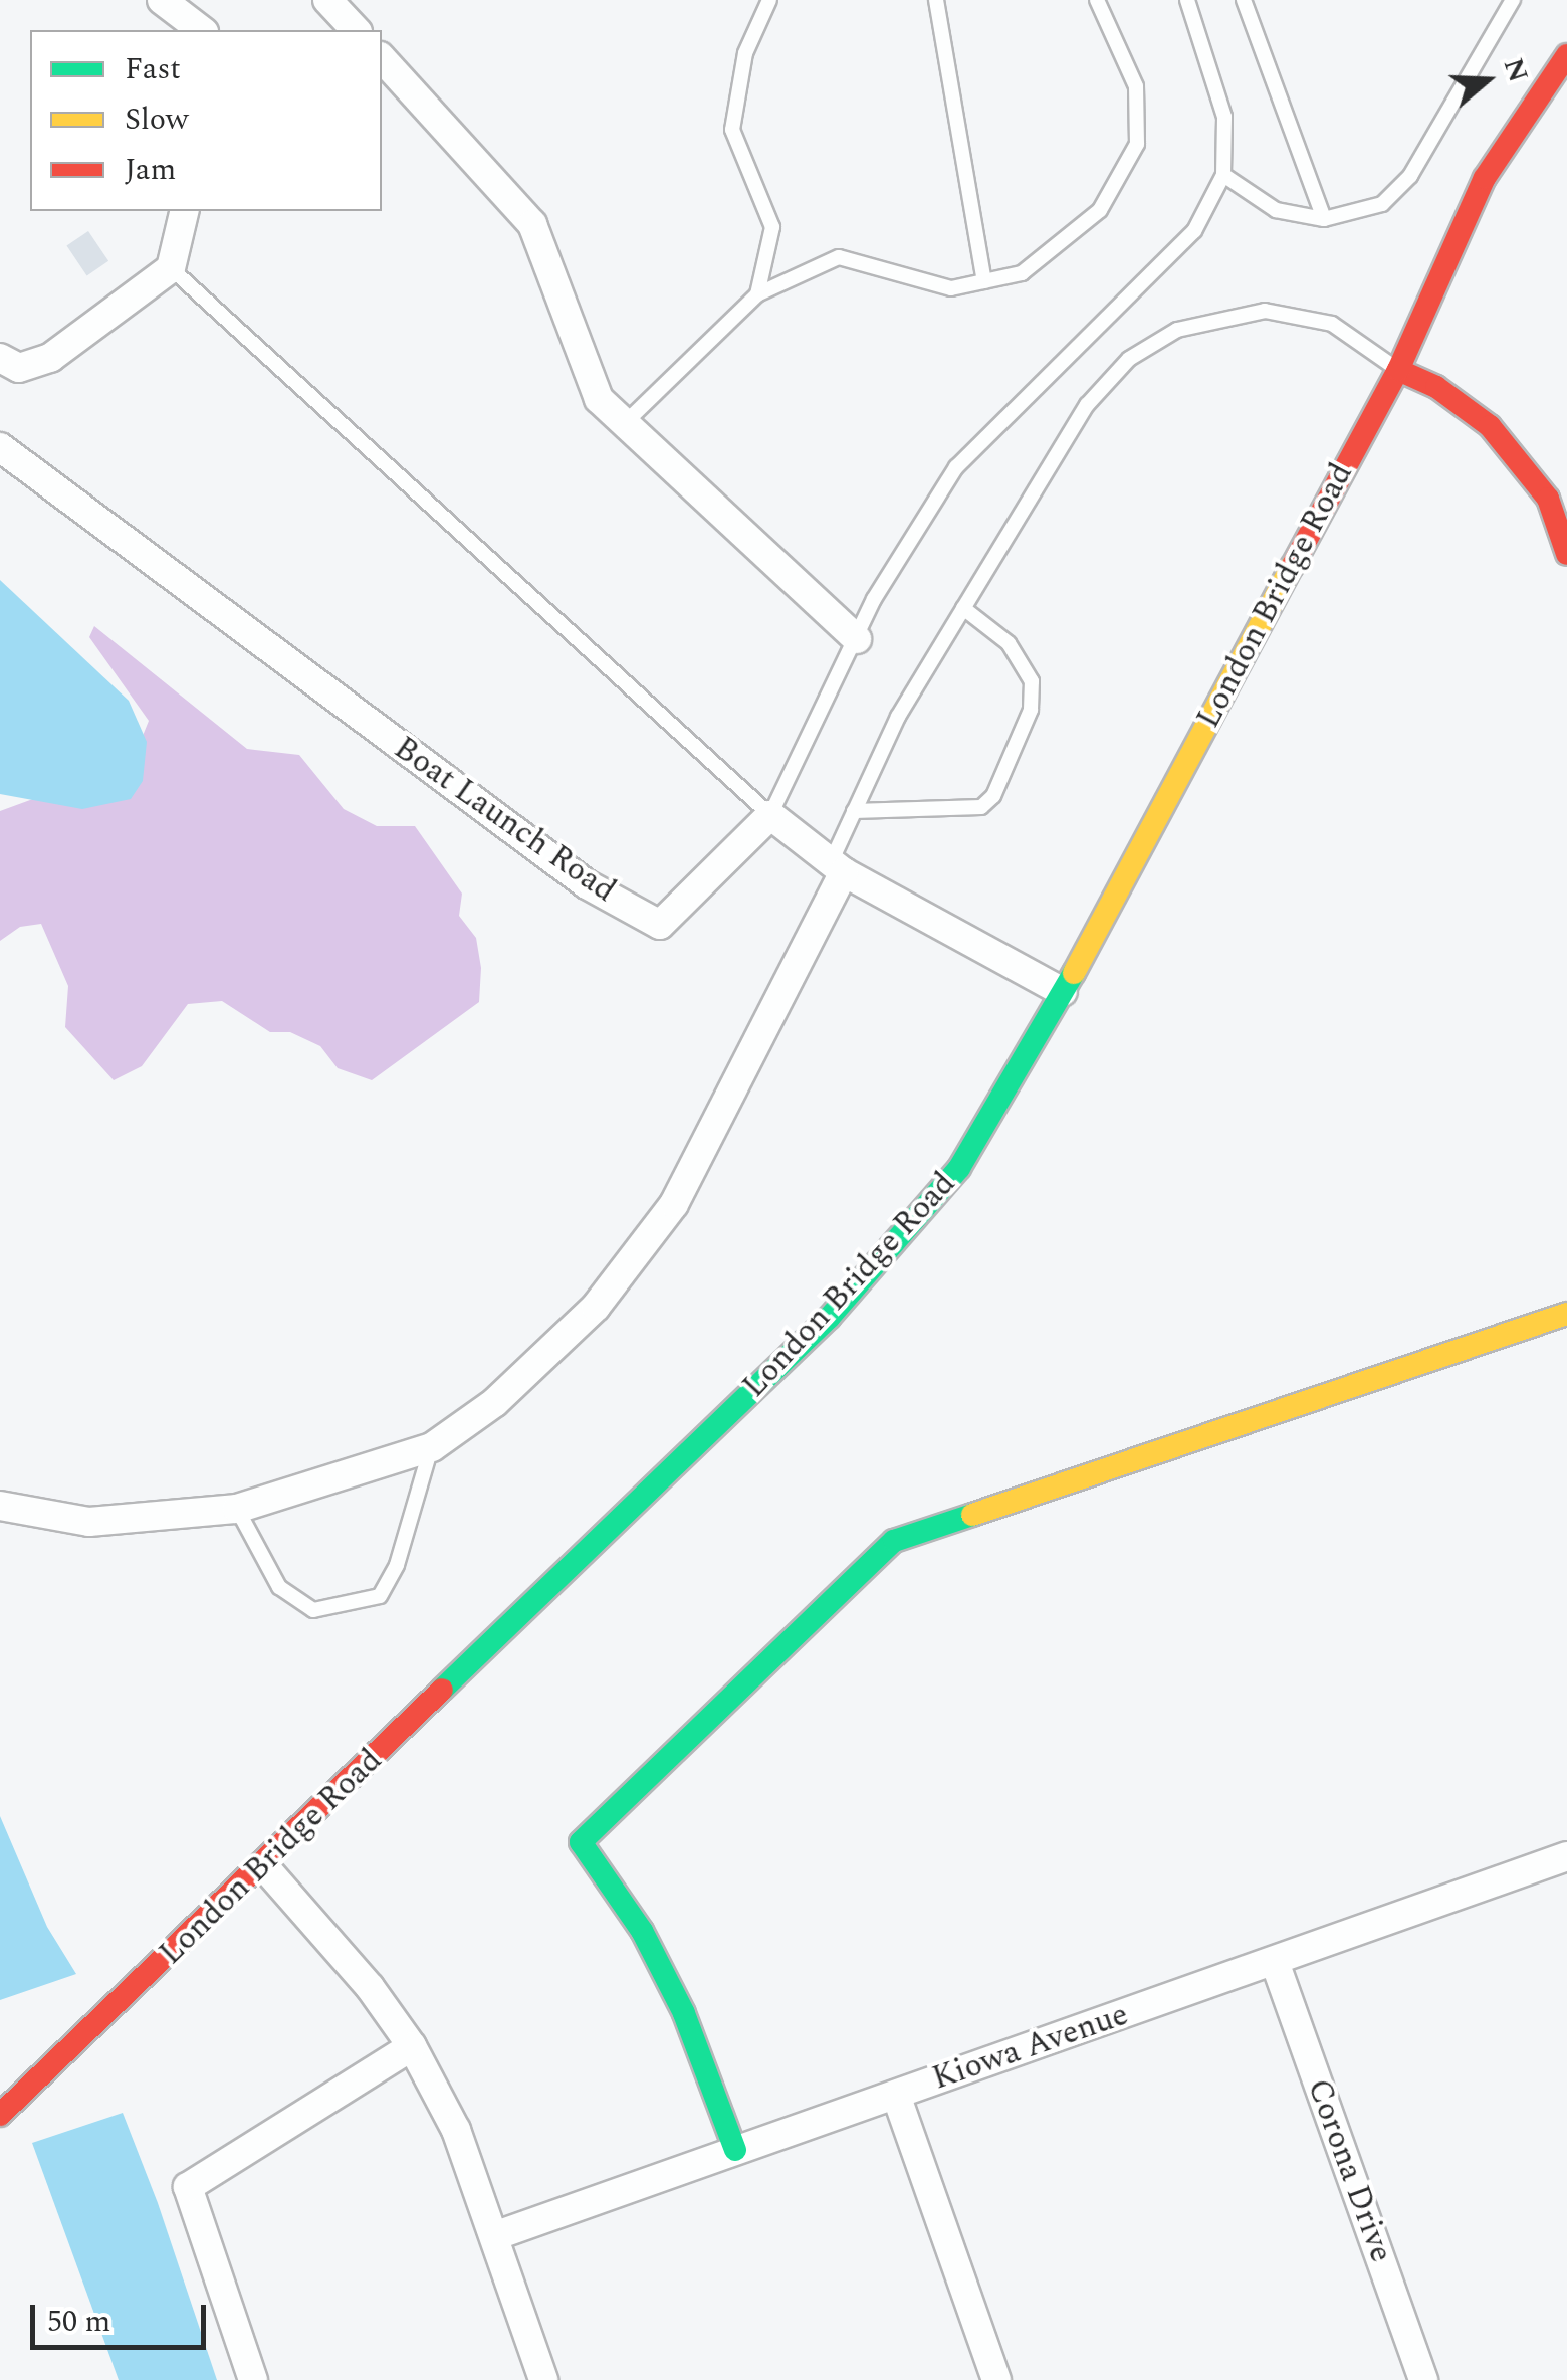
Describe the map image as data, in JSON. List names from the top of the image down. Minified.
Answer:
{"streets":{"street":["London Bridge Road","Boat Launch Road","Kiowa Avenue","Corona Drive"]},"crossings":[["Kiowa Avenue","Corona Drive"]],"legend":["Fast","Slow","Jam"],"scale_bar":"50 m","north":"right"}
